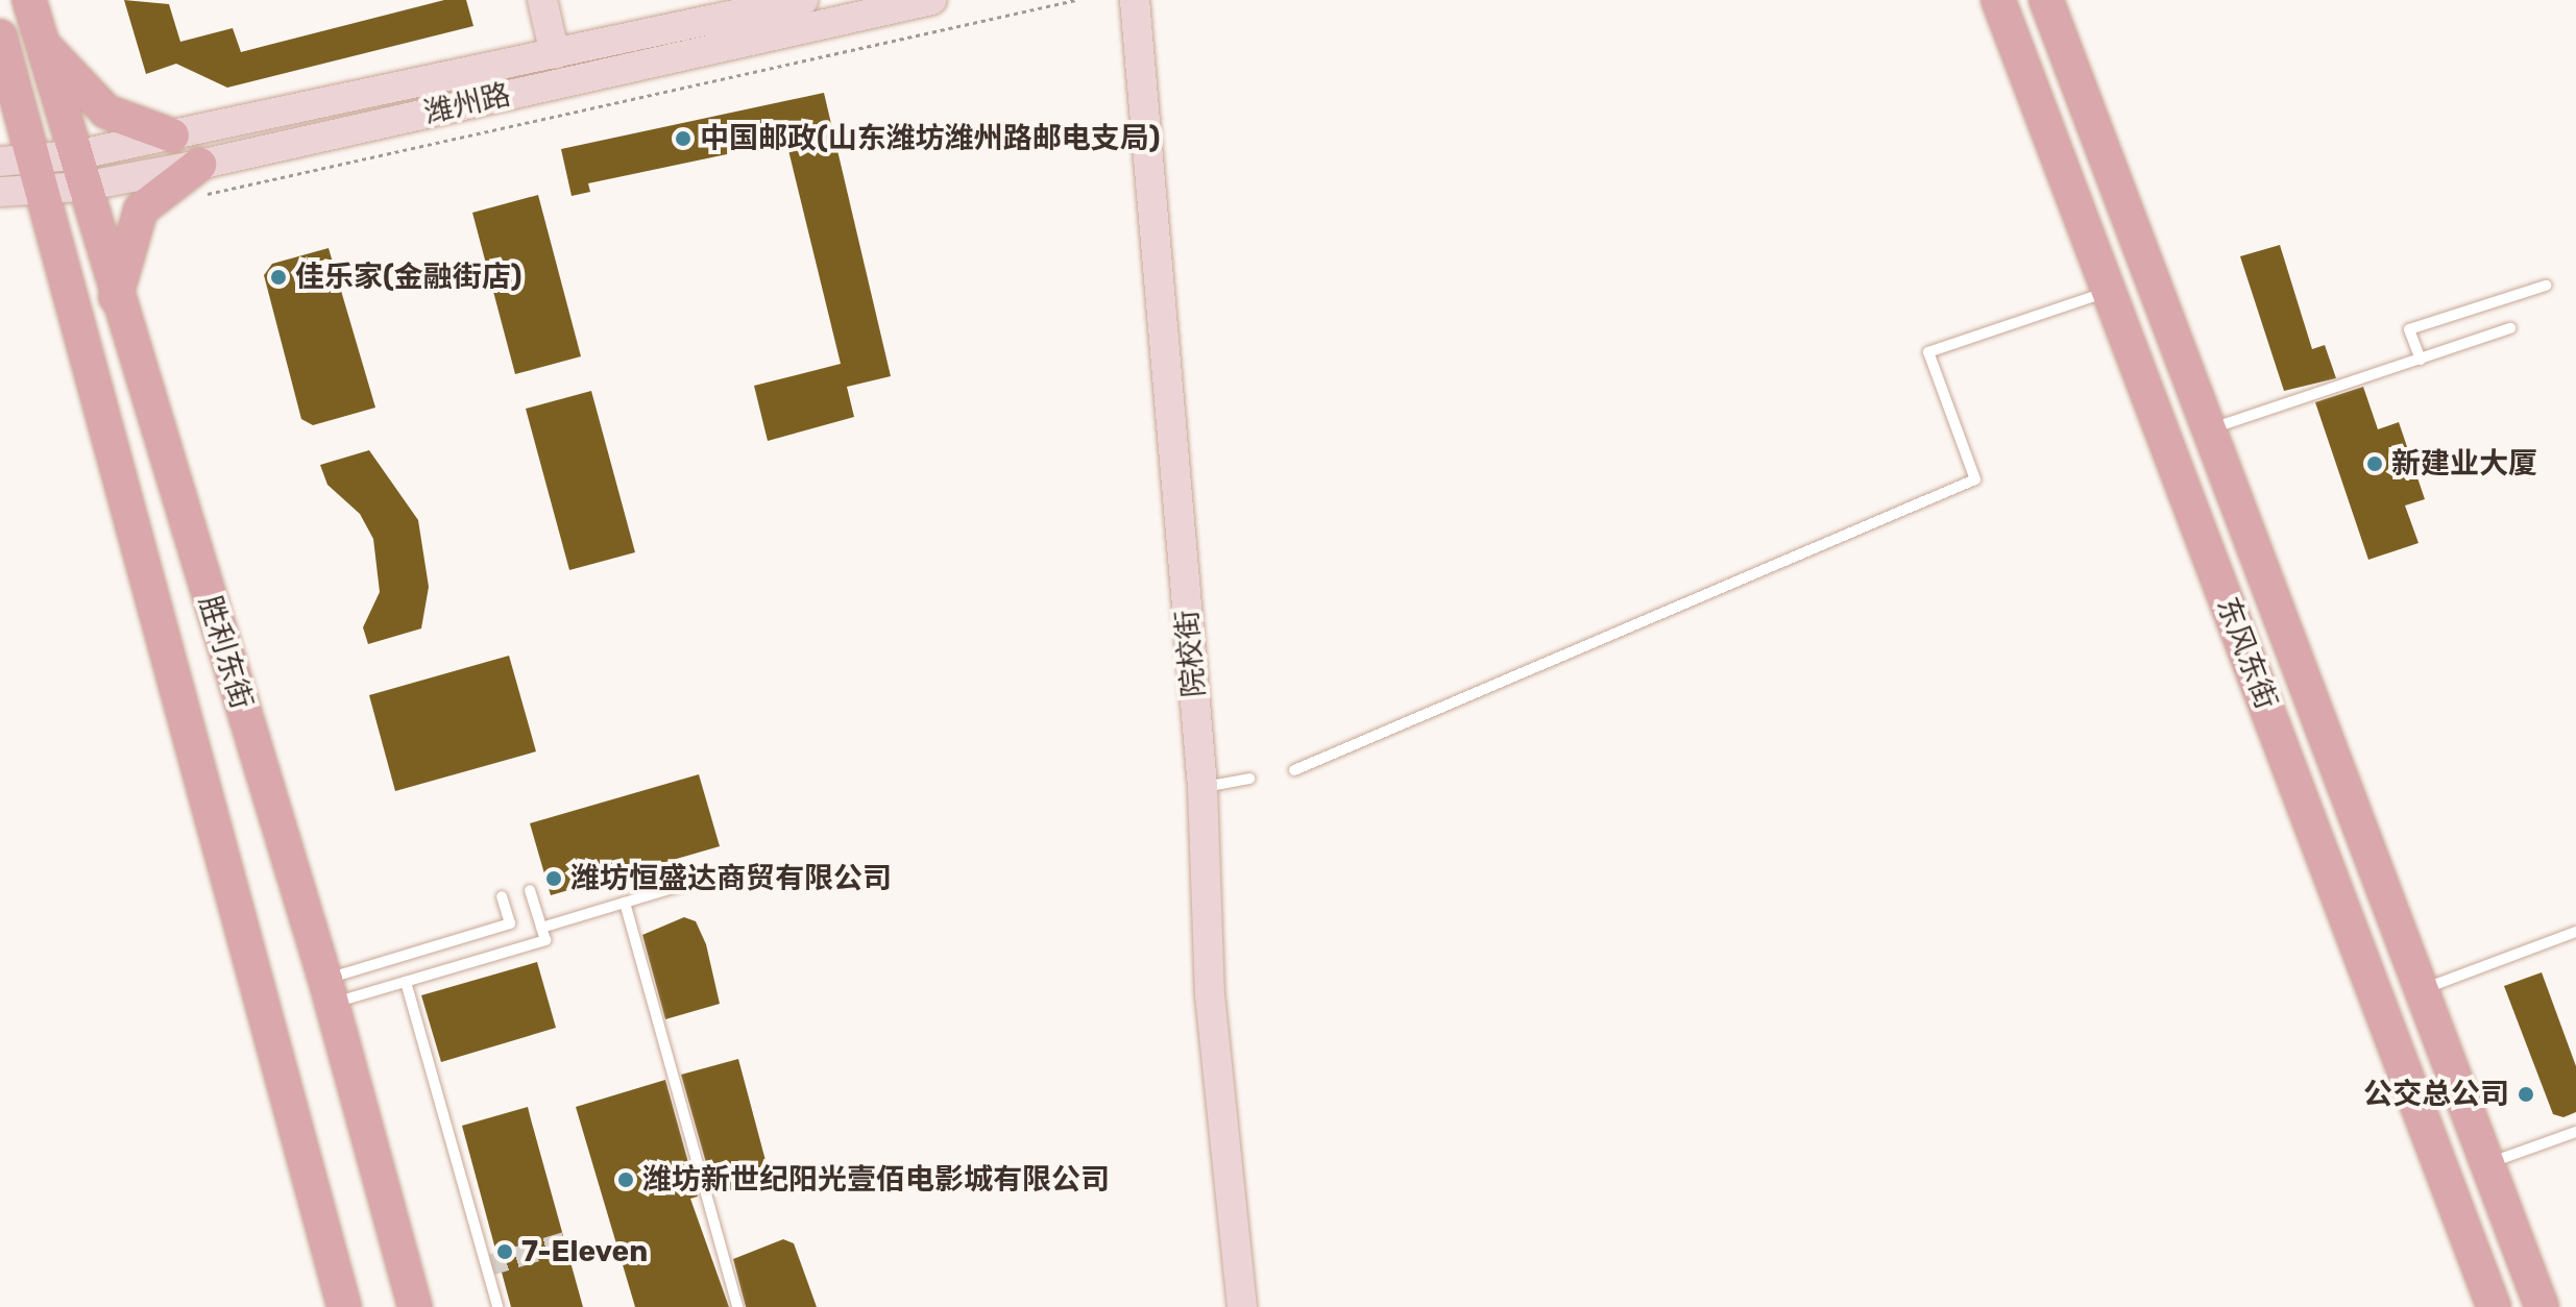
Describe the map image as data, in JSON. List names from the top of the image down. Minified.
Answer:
{"streets":{"main road":["潍州路","胜利东街","院校街","东风东街"]},"crossings":[["潍州路","胜利东街"]],"places":["中国邮政(山东潍坊潍州路邮电支局)","佳乐家(金融街店)","新建业大厦","潍坊恒盛达商贸有限公司","公交总公司","潍坊新世纪阳光壹佰电影城有限公司","7-Eleven"]}
